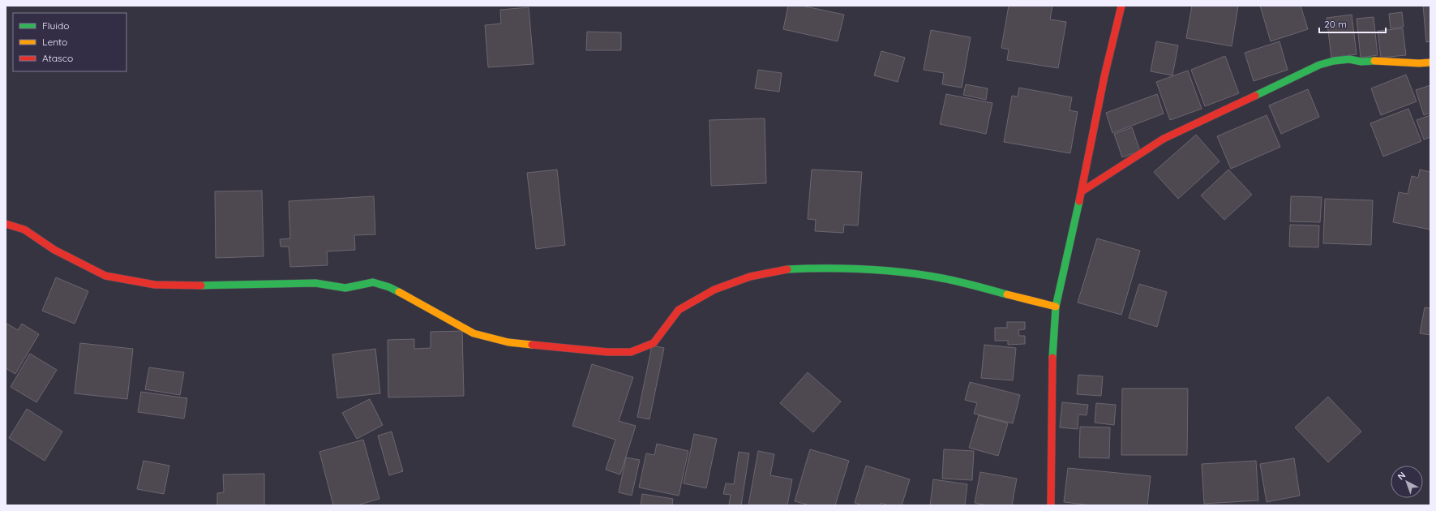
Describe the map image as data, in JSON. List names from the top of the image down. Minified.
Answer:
{"legend":["Fluido","Lento","Atasco"],"scale_bar":"20 m","north":"top left"}
